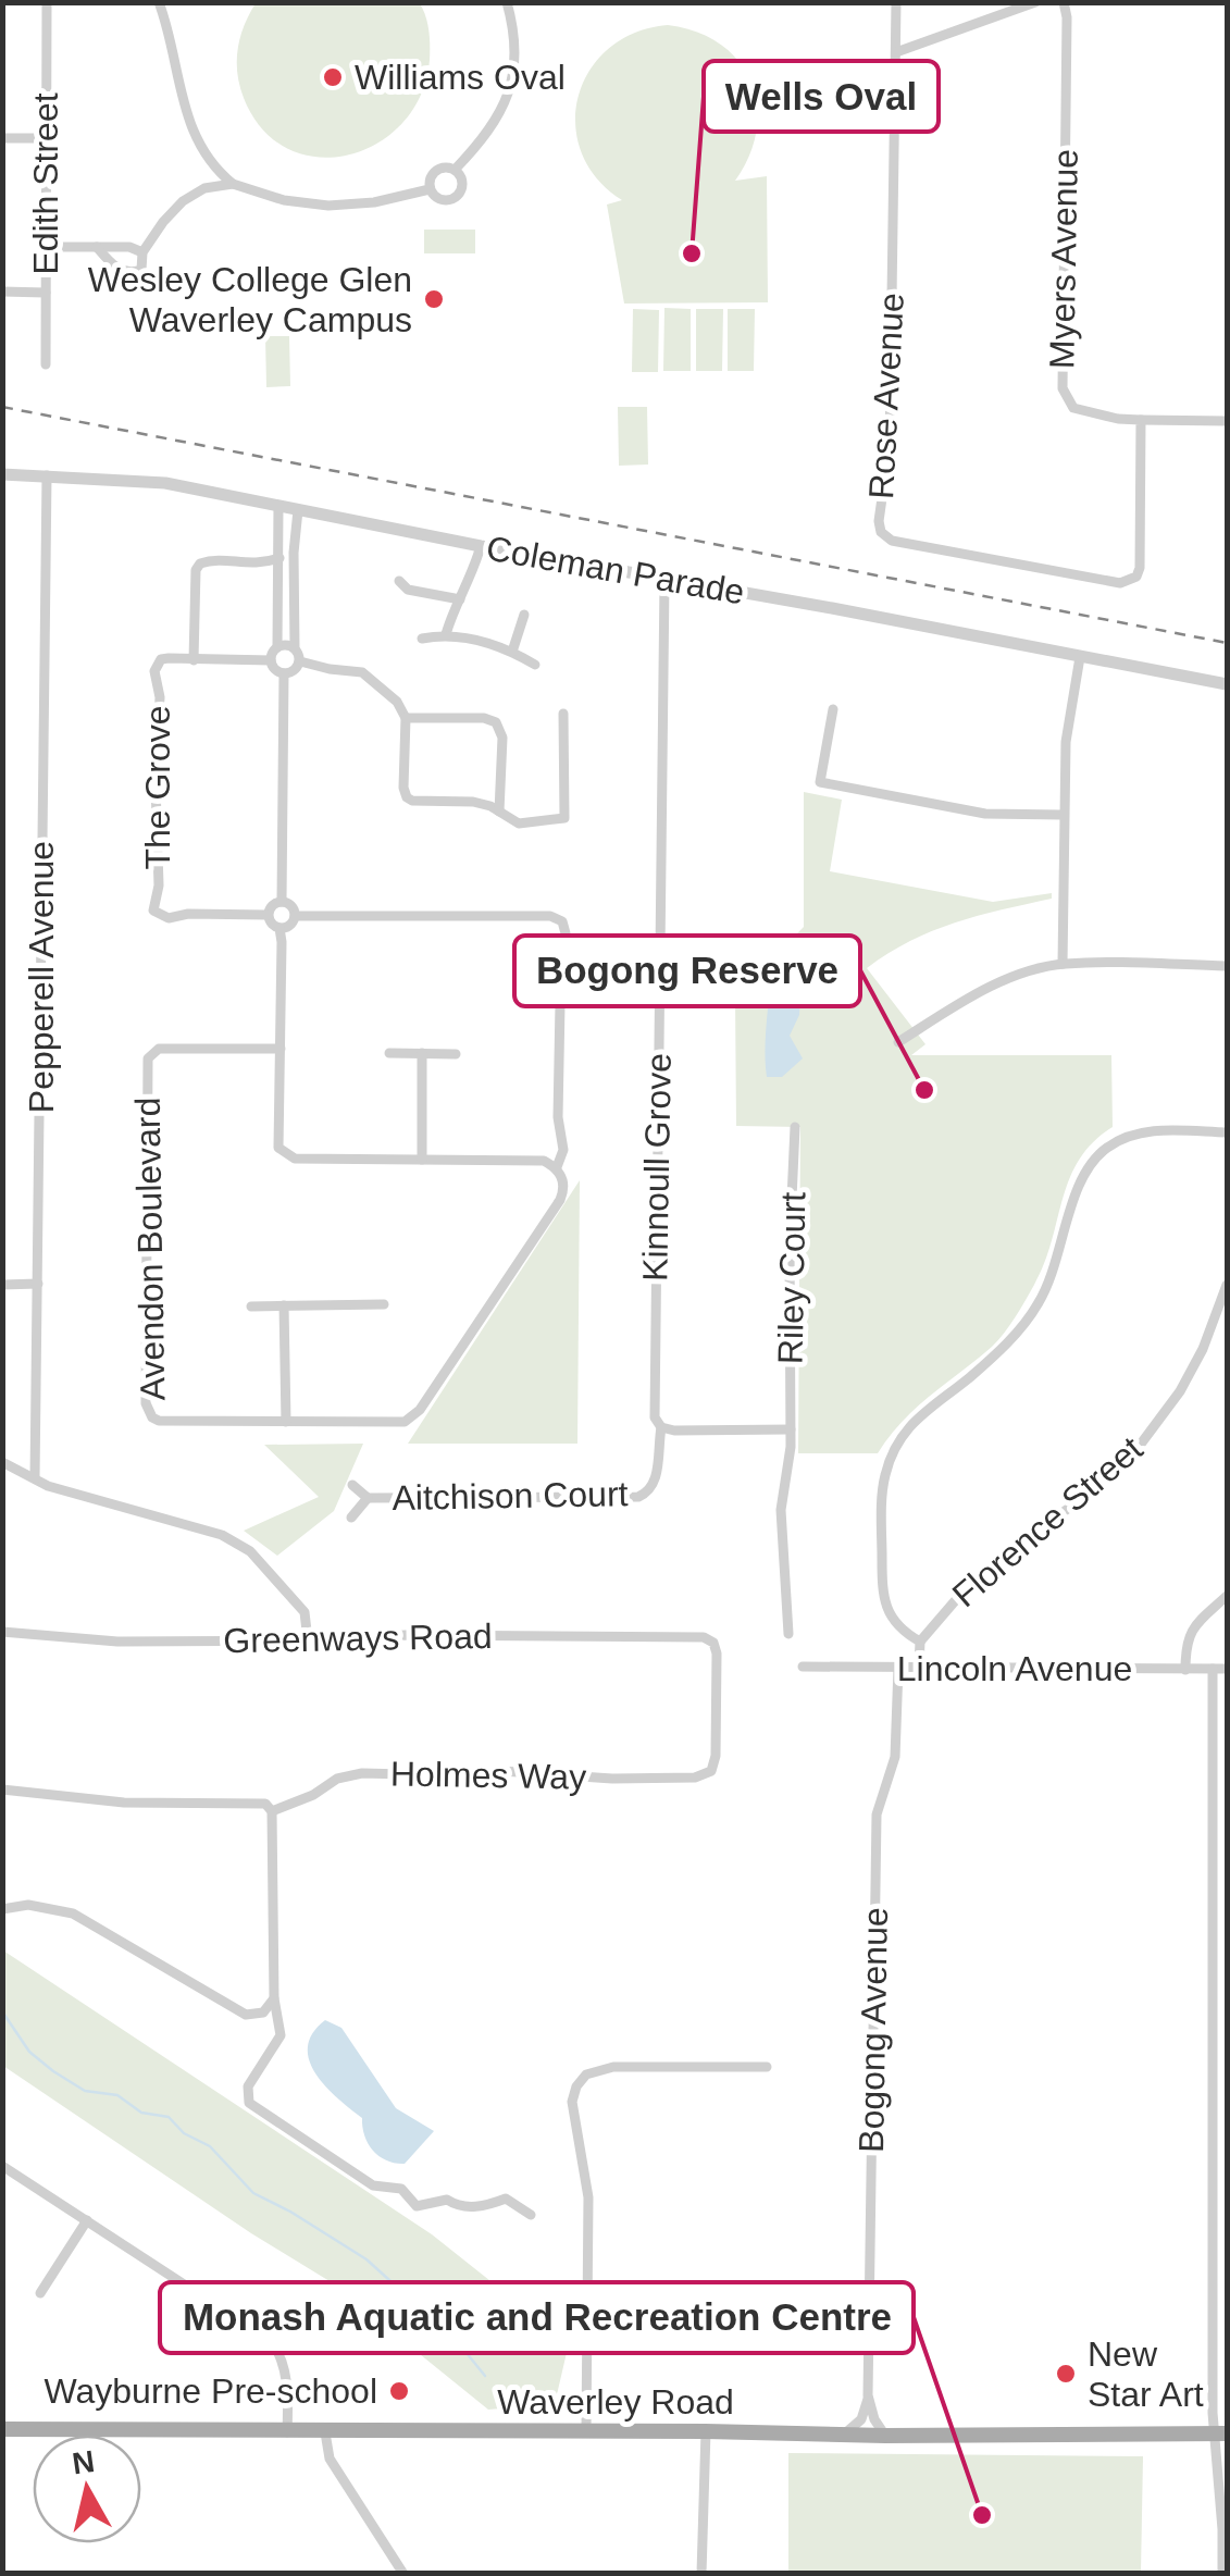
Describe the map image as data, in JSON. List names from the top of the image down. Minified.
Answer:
{"streets":{"main road":["Waverley Road"],"street":["Edith Street","Myers Avenue","Rose Avenue","Coleman Parade","The Grove","Pepperell Avenue","Kinnoull Grove","Avendon Boulevard","Riley Court","Aitchison Court","Florence Street","Greenways Road","Lincoln Avenue","Holmes Way","Bogong Avenue"]},"crossings":[["Myers Avenue","Rose Avenue"],["Coleman Parade","Pepperell Avenue"],["Coleman Parade","Kinnoull Grove"],["Kinnoull Grove","Aitchison Court"],["Greenways Road","Holmes Way"],["Lincoln Avenue","Bogong Avenue"],["Bogong Avenue","Waverley Road"]],"places":["Williams Oval","Wells Oval","Wesley College Glen Waverley Campus","Bogong Reserve","New Star Art","Wayburne Pre-school","Monash Aquatic and Recreation Centre"],"north":"top"}
